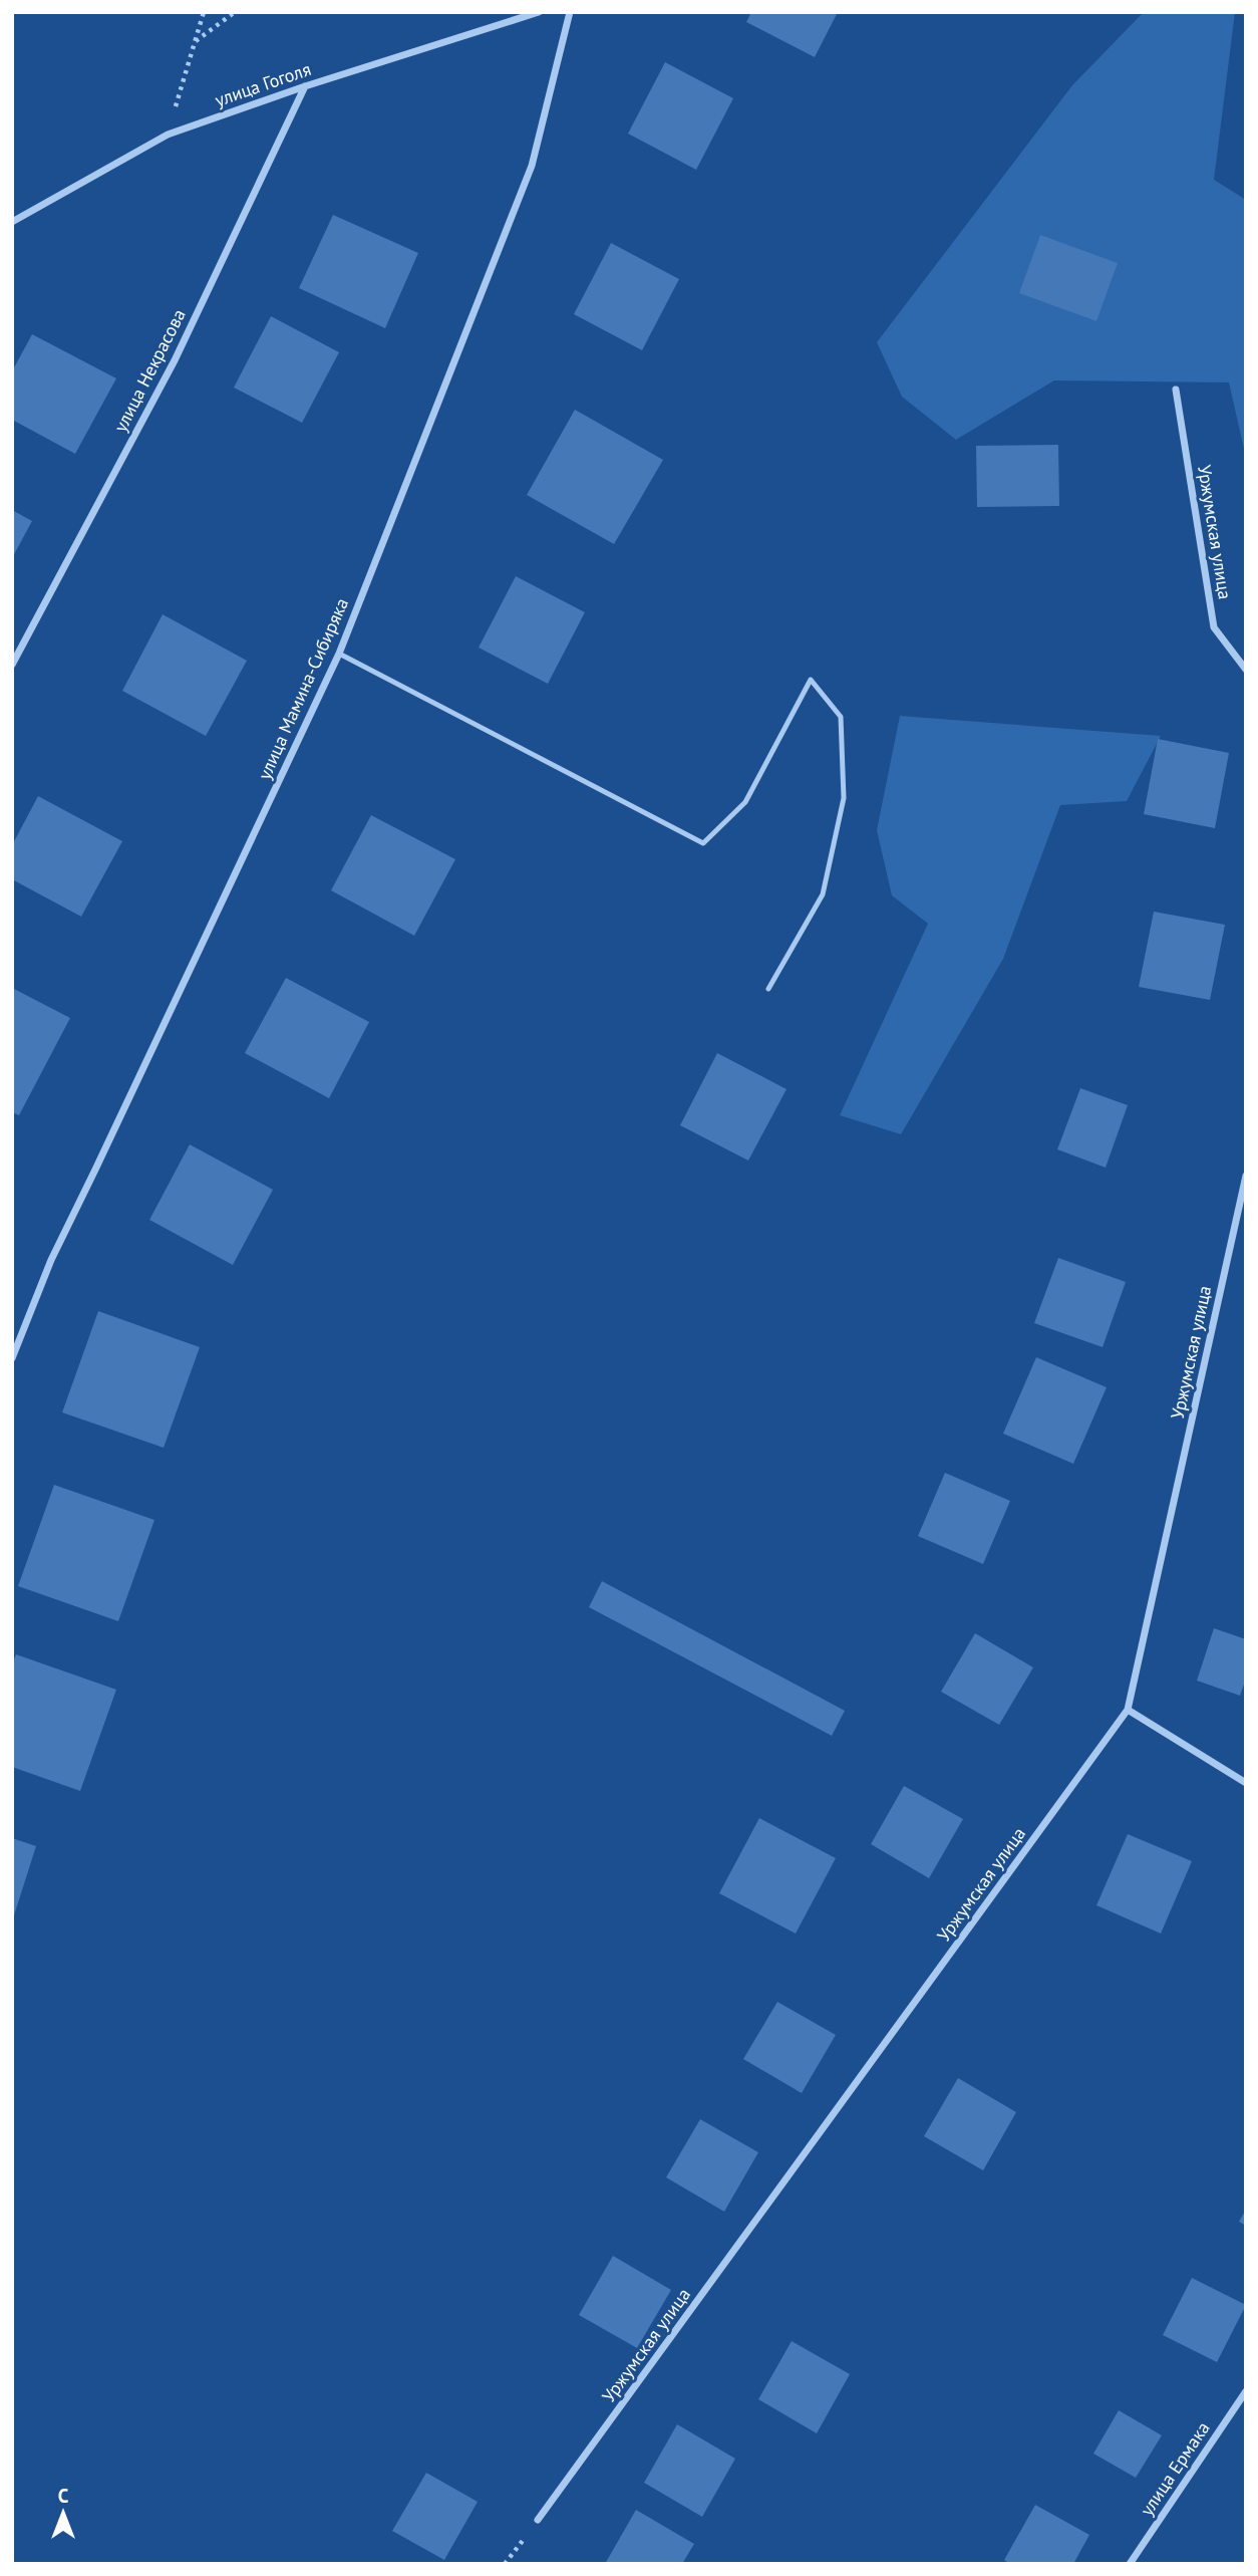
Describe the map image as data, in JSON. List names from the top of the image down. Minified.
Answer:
{"streets":{"street":["улица Гоголя","улица Некрасова","Уржумская улица","улица Мамина-Сибиряка","улица Ермака"]},"crossings":[["улица Гоголя","улица Некрасова"]],"north":"top"}
